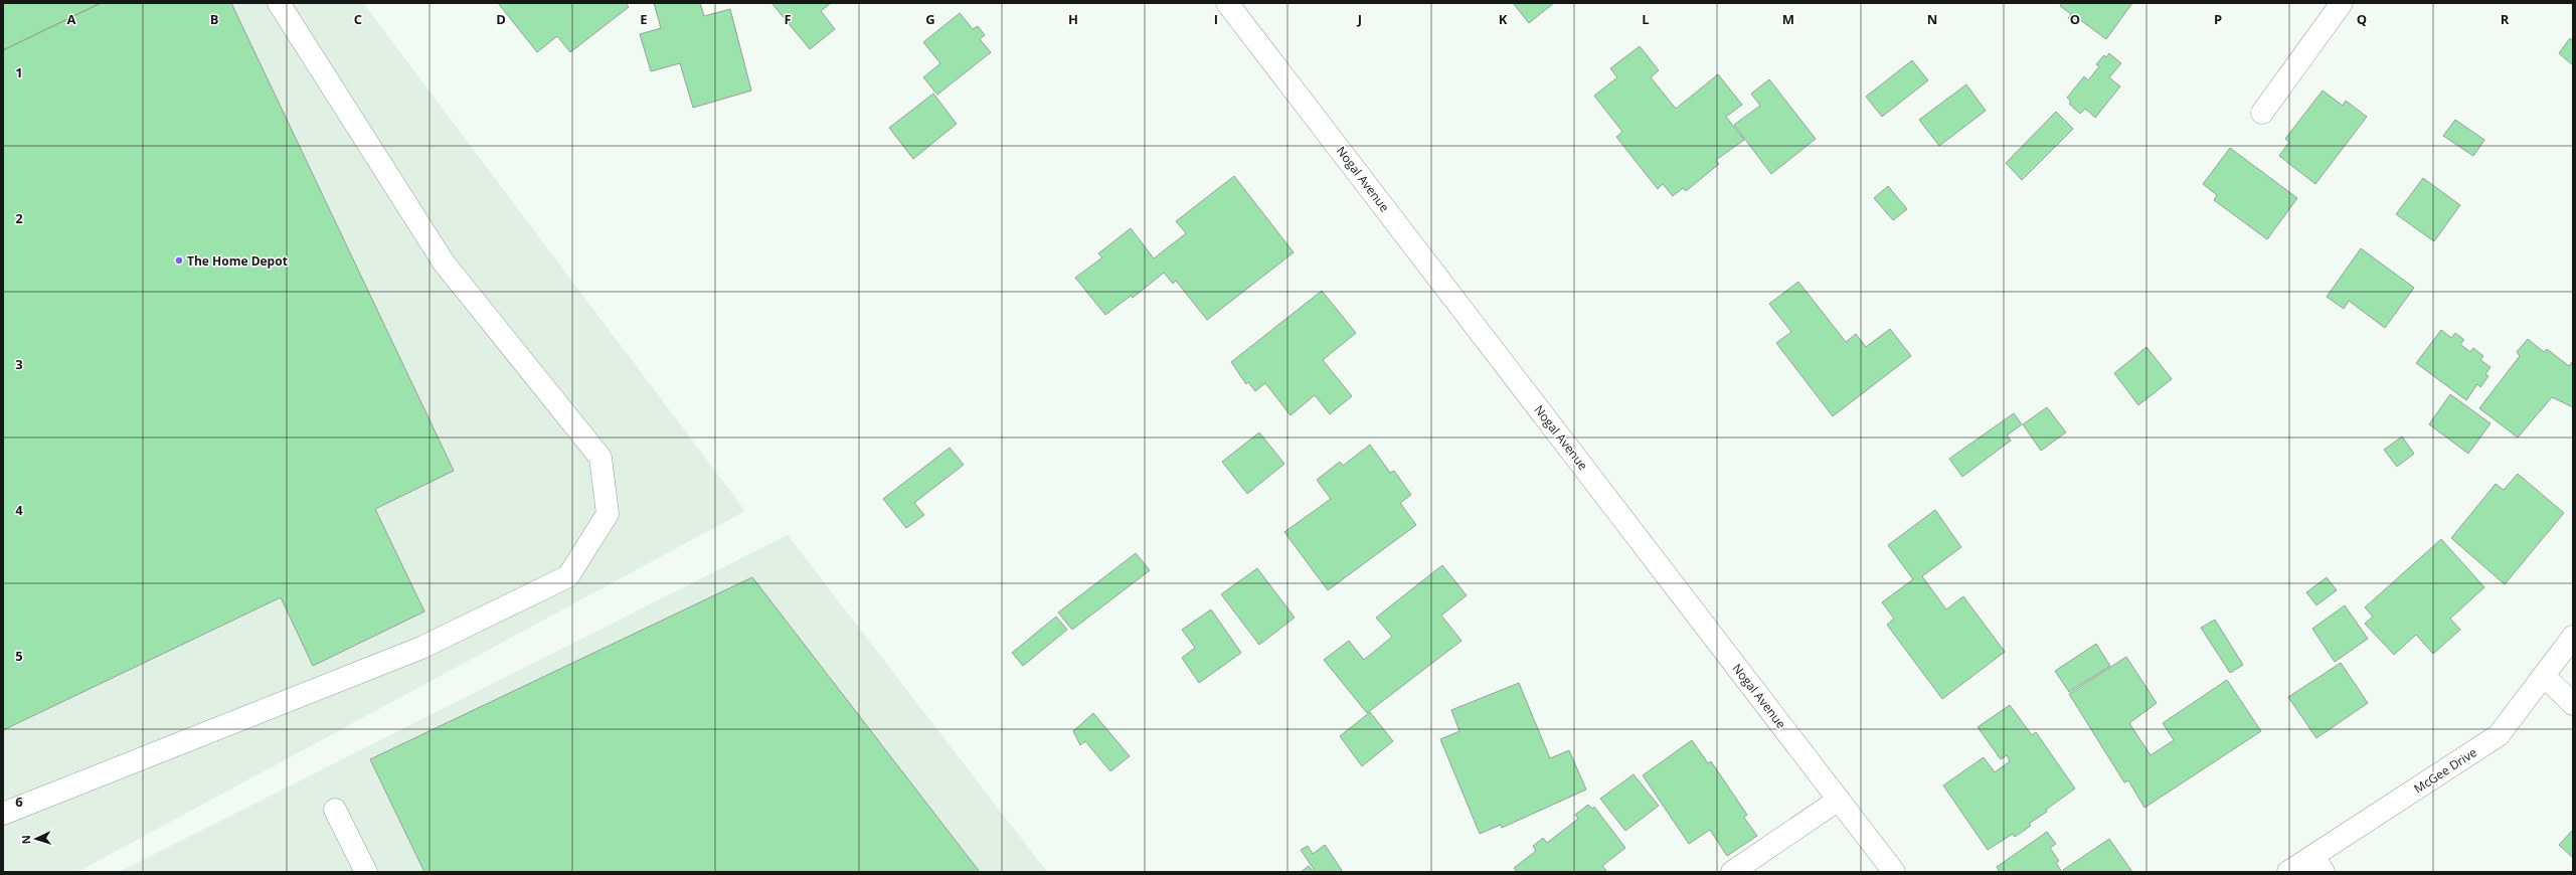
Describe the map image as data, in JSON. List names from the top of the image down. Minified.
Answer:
{"streets":{"street":["Nogal Avenue","McGee Drive"]},"places":["The Home Depot"],"north":"left","grid":{"columns":["A","B","C","D","E","F","G","H","I","J","K","L","M","N","O","P","Q","R"],"rows":["1","2","3","4","5","6"]}}
